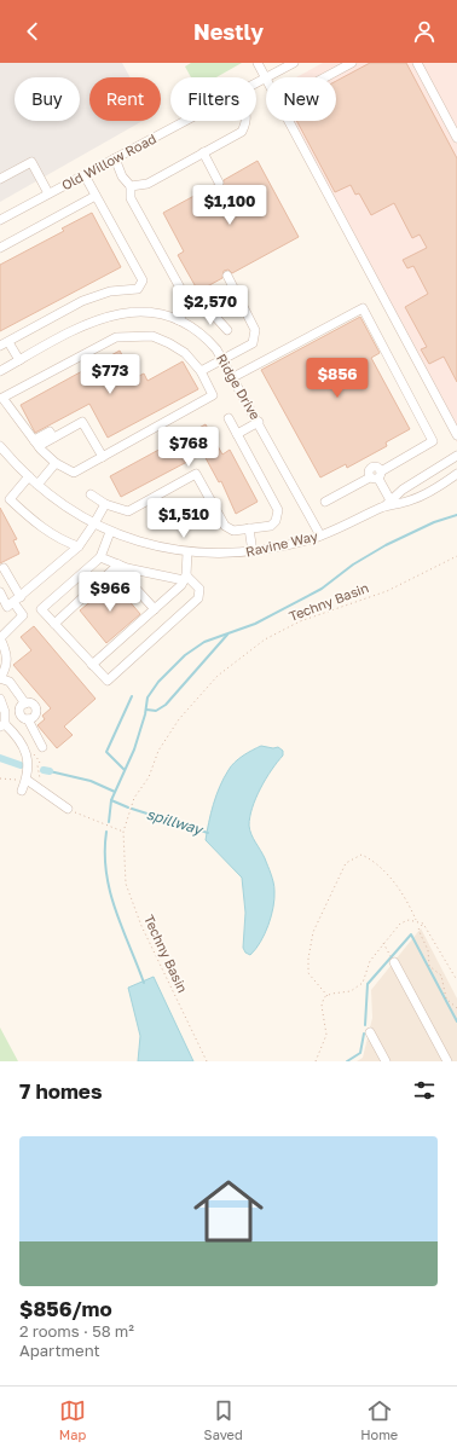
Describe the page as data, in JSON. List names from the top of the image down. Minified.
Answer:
{"streets":{"street":["Old Willow Road","Ridge Drive","Ravine Way"],"path":["Techny Basin"]},"crossings":[["Ridge Drive","Ravine Way"]],"water":["spillway"],"page":{"header":"Nestly","chip":["Buy","Rent","Filters","New"],"price":["$1,100","$2,570","$773","$856","$768","$1,510","$966"],"heading":"7 homes","list":[{"name":"$856/mo","note":"2 rooms · 58 m² · Apartment"}],"tabs":["Map","Saved","Home"]}}
